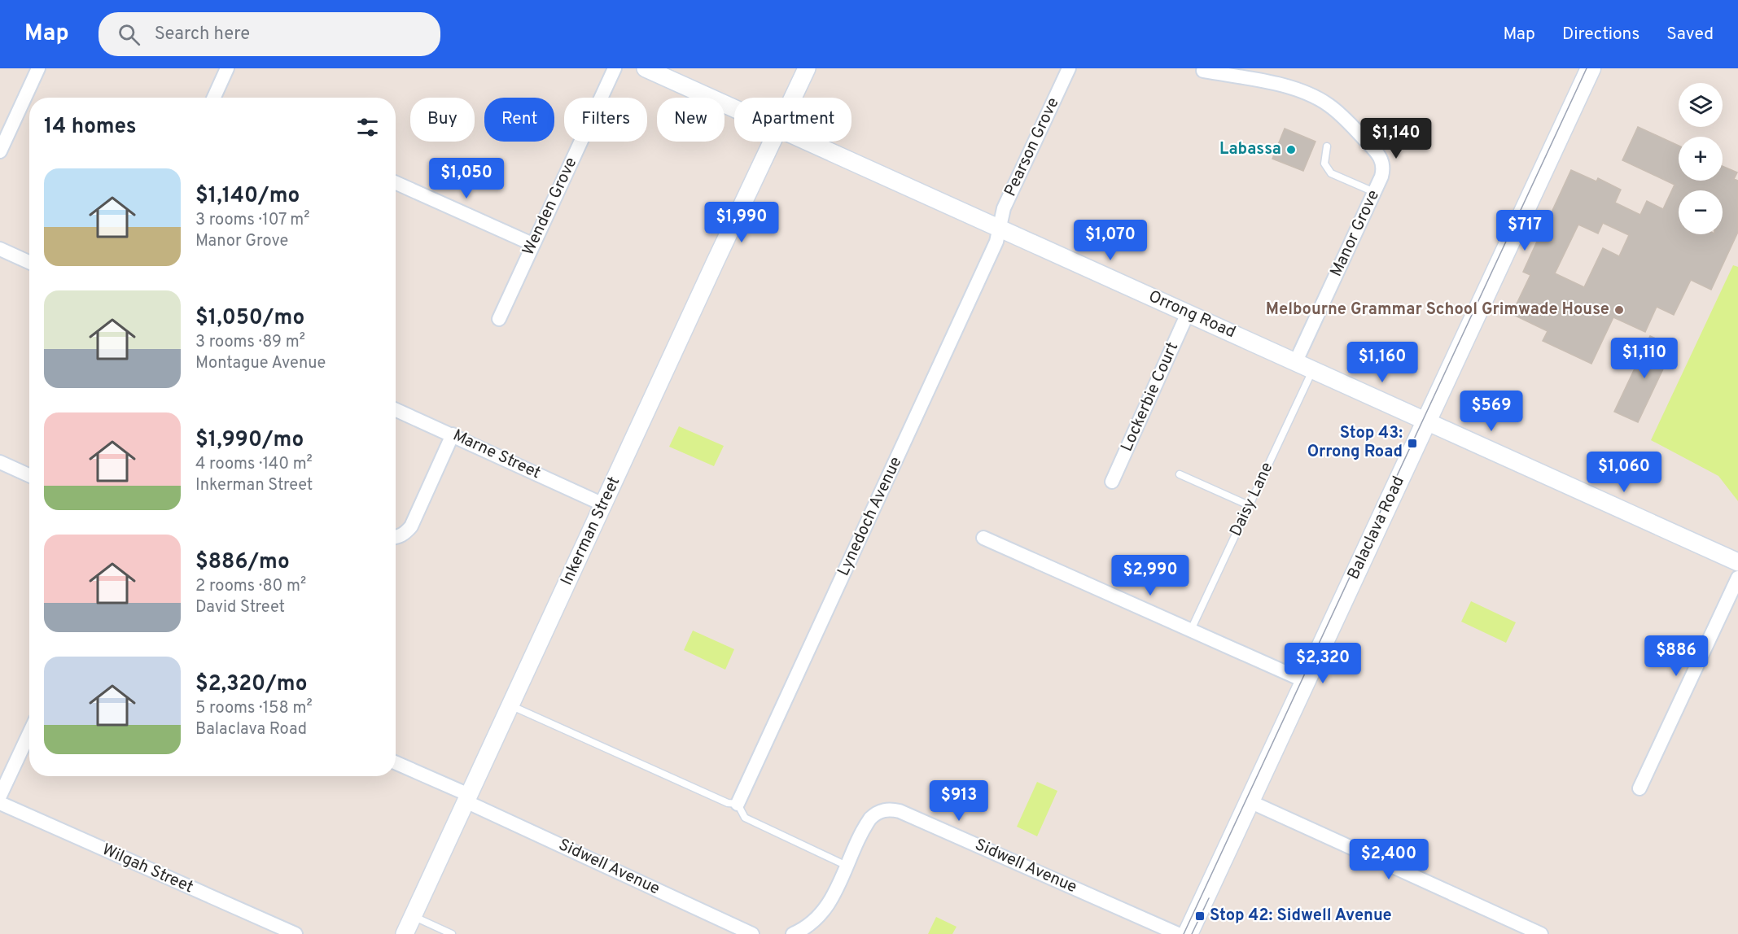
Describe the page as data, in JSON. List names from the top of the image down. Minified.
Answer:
{"streets":{"main road":["Balaclava Road"],"street":["Pearson Grove","Wenden Grove","Manor Grove","Orrong Road","Lockerbie Court","Marne Street","Lynedoch Avenue","Inkerman Street","Sidwell Avenue","Wilgah Street"],"lane":["Daisy Lane"]},"crossings":[["Pearson Grove","Orrong Road"],["Pearson Grove","Lynedoch Avenue"],["Manor Grove","Orrong Road"],["Orrong Road","Lockerbie Court"],["Orrong Road","Daisy Lane"],["Orrong Road","Lynedoch Avenue"],["Orrong Road","Balaclava Road"],["Marne Street","Inkerman Street"],["Inkerman Street","Sidwell Avenue"]],"places":{"other":["Labassa","Melbourne Grammar School Grimwade House"],"transit":["Stop 43: Orrong Road","Stop 42: Sidwell Avenue"]},"page":{"header":"Map","search":"Search here","nav":["Map","Directions","Saved"],"map_buttons":["+","−"],"chip":["Buy","Rent","Filters","New","Apartment"],"heading":"14 homes","price":["$1,140","$1,050","$1,990","$717","$1,070","$1,110","$1,160","$569","$1,060","$2,990","$886","$2,320","$913","$2,400"],"list":[{"name":"$1,140/mo","note":"3 rooms · 107 m² · Manor Grove"},{"name":"$1,050/mo","note":"3 rooms · 89 m² · Montague Avenue"},{"name":"$1,990/mo","note":"4 rooms · 140 m² · Inkerman Street"},{"name":"$886/mo","note":"2 rooms · 80 m² · David Street"},{"name":"$2,320/mo","note":"5 rooms · 158 m² · Balaclava Road"}]}}
